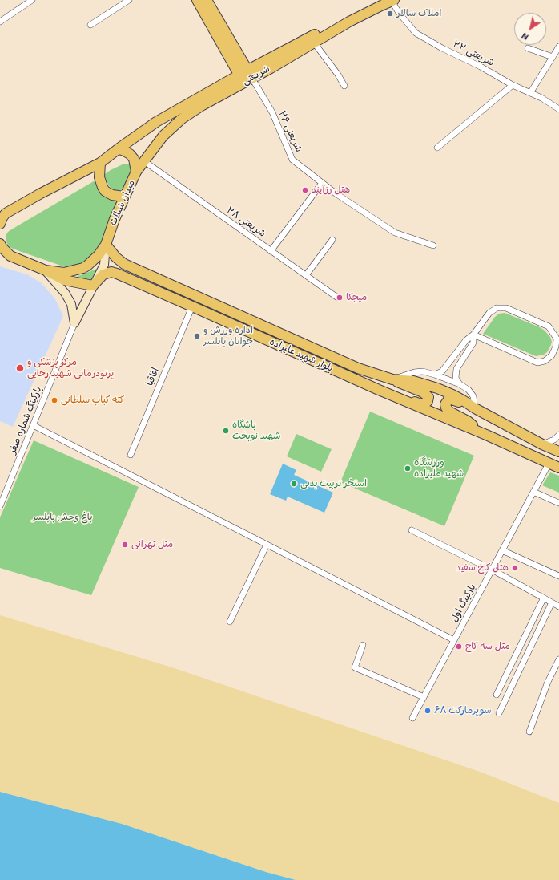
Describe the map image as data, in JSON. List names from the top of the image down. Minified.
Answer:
{"streets":{"main road":["شریعتی","میدان شیلات","بلوار شهید علیزاده"],"street":["شریعتی ۲۲","شریعتی ۲۶","شریعتی ۲۸","اقاقیا","پارکینگ شماره صفر","پارکینگ اول"]},"crossings":[["شریعتی ۲۲","شریعتی"],["شریعتی","شریعتی ۲۶"],["شریعتی","میدان شیلات"],["شریعتی","شریعتی ۲۸"],["میدان شیلات","بلوار شهید علیزاده"],["بلوار شهید علیزاده","اقاقیا"],["بلوار شهید علیزاده","پارکینگ اول"]],"parks":["باغ وحش بابلسر"],"places":["املاک سالار","هتل رزآیند","میچکا","اداره ورزش و جوانان بابلسر","مرکز پزشکی و پرتودرمانی شهید رجایی","کته کباب سلطانی","باشگاه شهید نوبخت","ورزشگاه شهید علیزاده","استخر تربیت بدنی","متل تهرانی","هتل کاخ سفید","متل سه کاج","سوپرمارکت ۶۸"],"north":"bottom left"}
